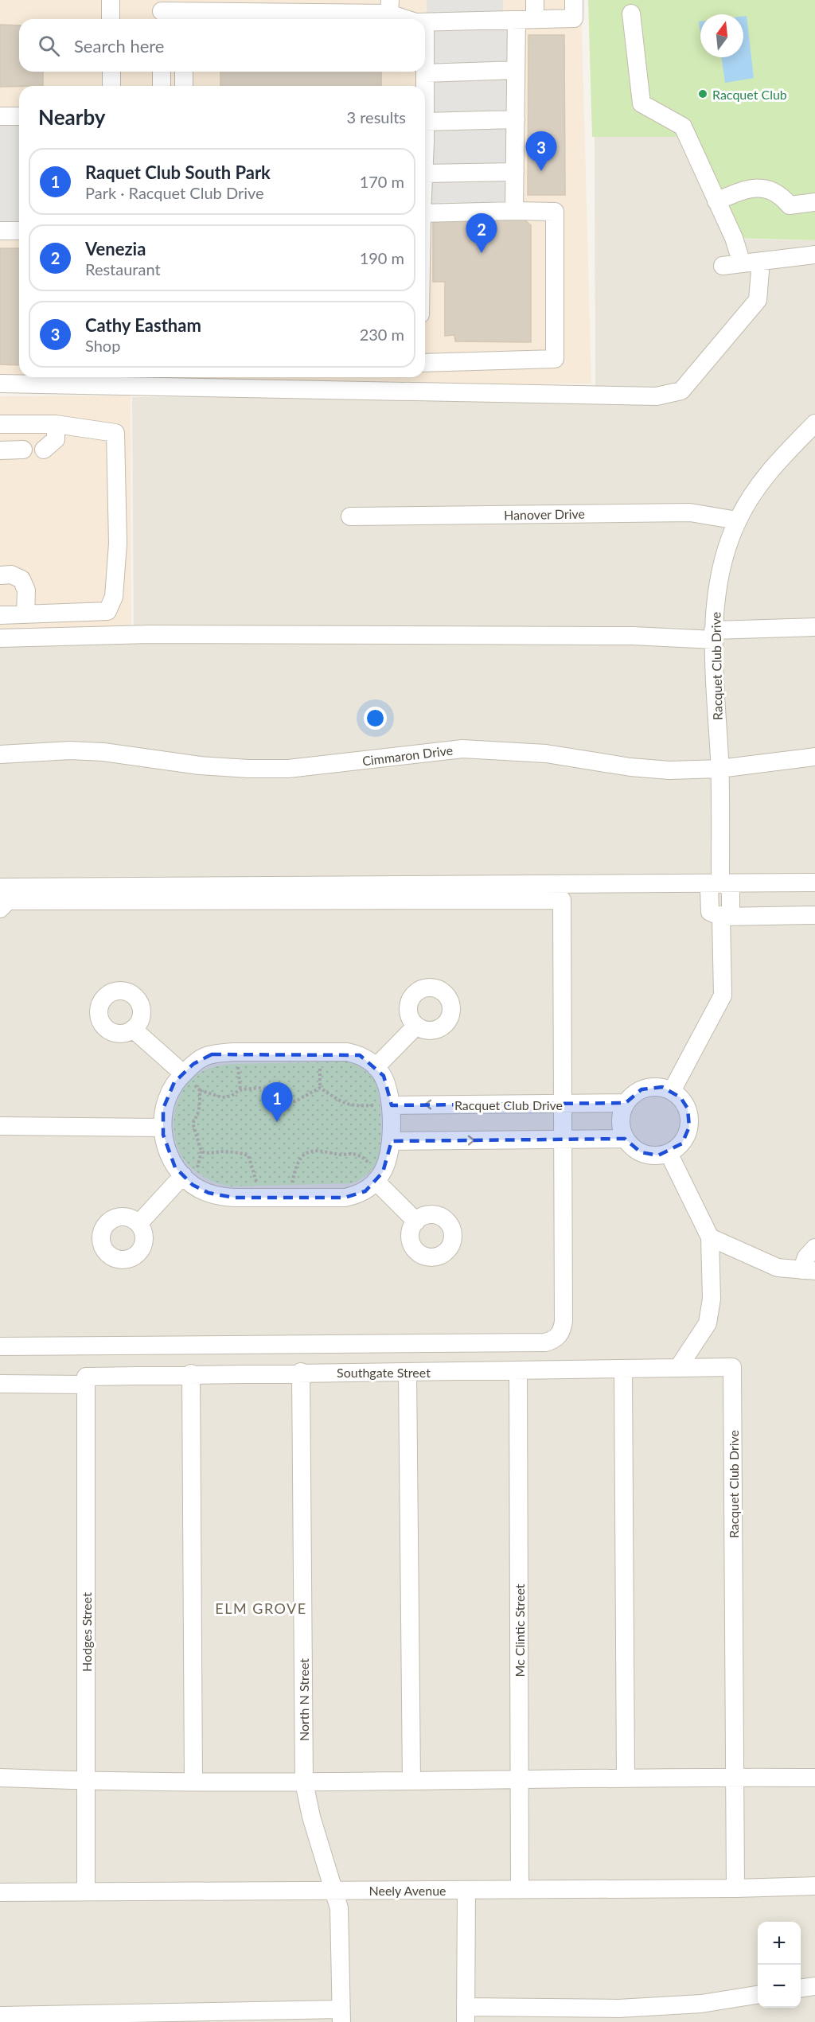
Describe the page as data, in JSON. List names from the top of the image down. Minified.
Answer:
{"streets":{"street":["Hanover Drive","Racquet Club Drive","Cimmaron Drive","Southgate Street","Mc Clintic Street","Hodges Street","North N Street","Neely Avenue"]},"crossings":[["Hanover Drive","Racquet Club Drive"],["Racquet Club Drive","Cimmaron Drive"],["Racquet Club Drive","Southgate Street"],["Racquet Club Drive","Neely Avenue"],["Southgate Street","Mc Clintic Street"],["Southgate Street","Hodges Street"],["Southgate Street","North N Street"],["Mc Clintic Street","Neely Avenue"],["Hodges Street","Neely Avenue"],["North N Street","Neely Avenue"]],"districts":["ELM GROVE"],"places":["Racquet Club"],"north":"top","page":{"search":"Search here","heading":["Nearby","3 results"],"pins":["3","2","1"],"list":[{"mark":"1","name":"Raquet Club South Park","note":"Park · Racquet Club Drive","value":"170 m"},{"mark":"2","name":"Venezia","note":"Restaurant","value":"190 m"},{"mark":"3","name":"Cathy Eastham","note":"Shop","value":"230 m"}],"map_buttons":["+","−"]}}
